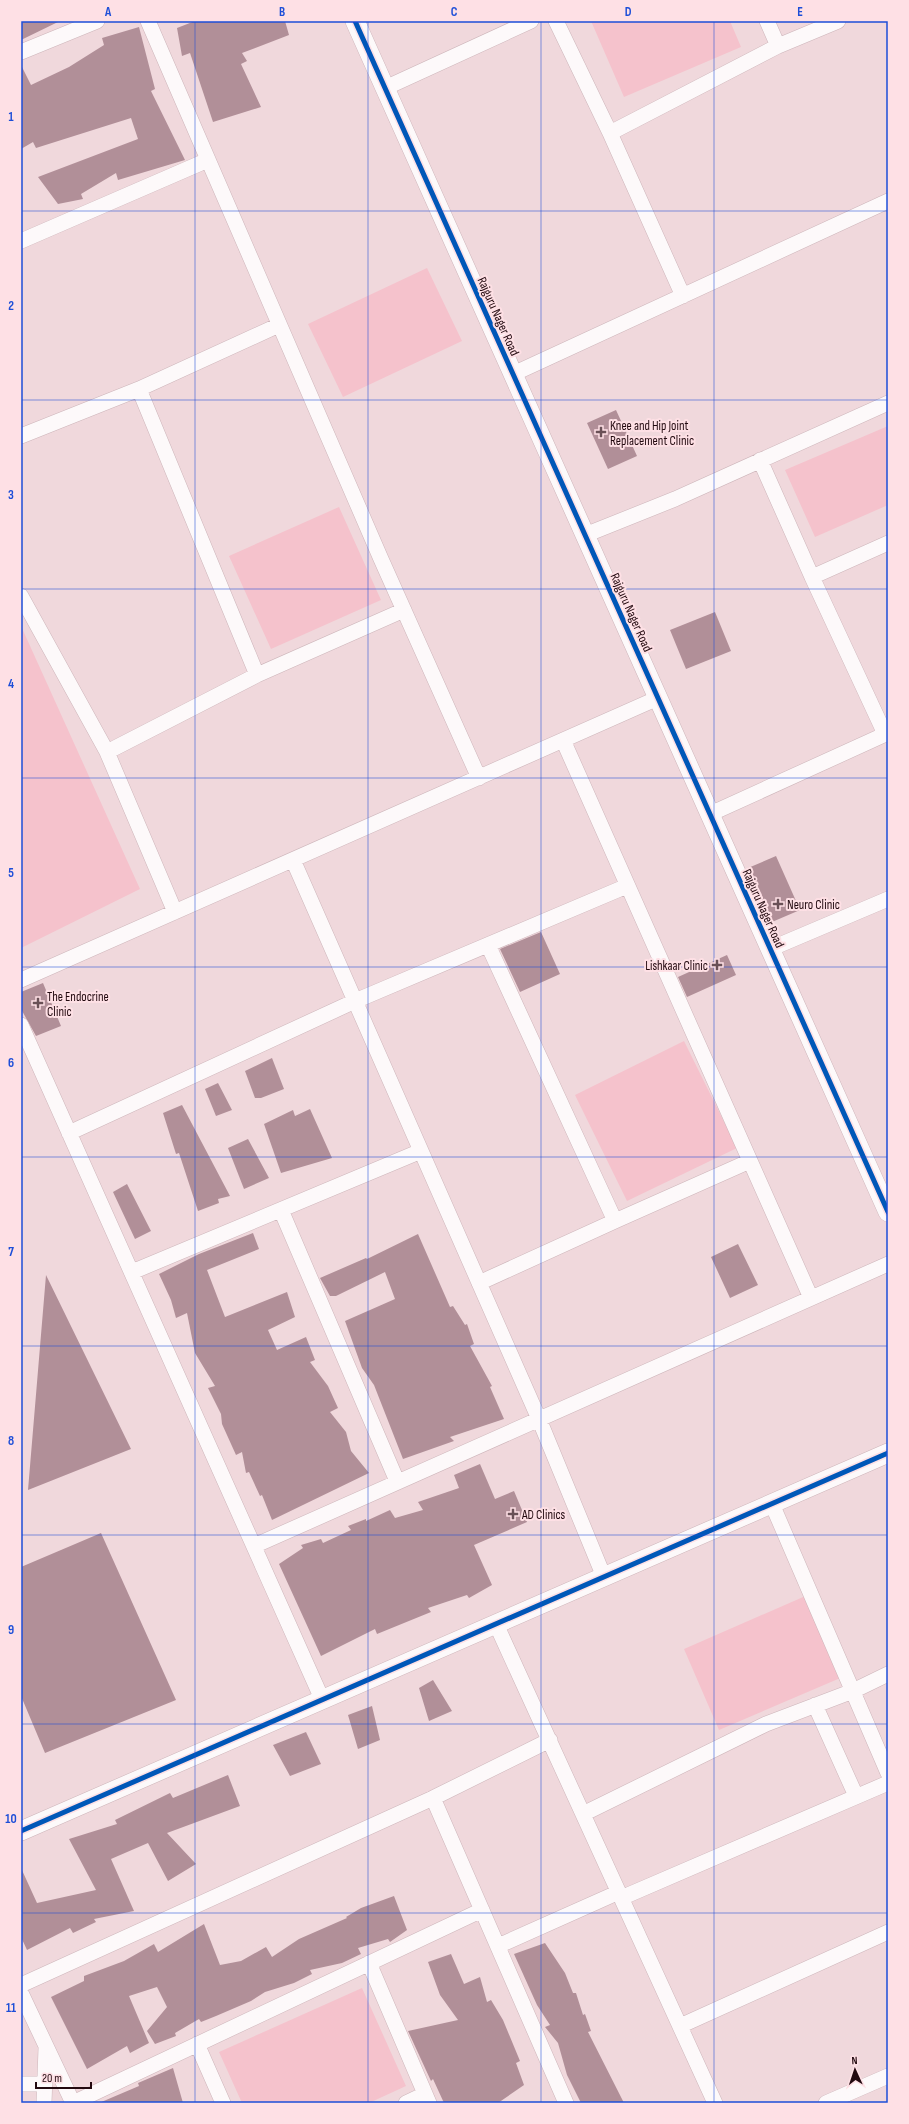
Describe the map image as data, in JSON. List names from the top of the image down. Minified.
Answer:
{"streets":{"street":["Rajguru Nager Road"]},"places":{"health":["Knee and Hip Joint Replacement Clinic","Neuro Clinic","Lishkaar Clinic","The Endocrine Clinic","AD Clinics"]},"scale_bar":"20 m","north":"top","grid":{"columns":["A","B","C","D","E"],"rows":["1","2","3","4","5","6","7","8","9","10","11"]}}
